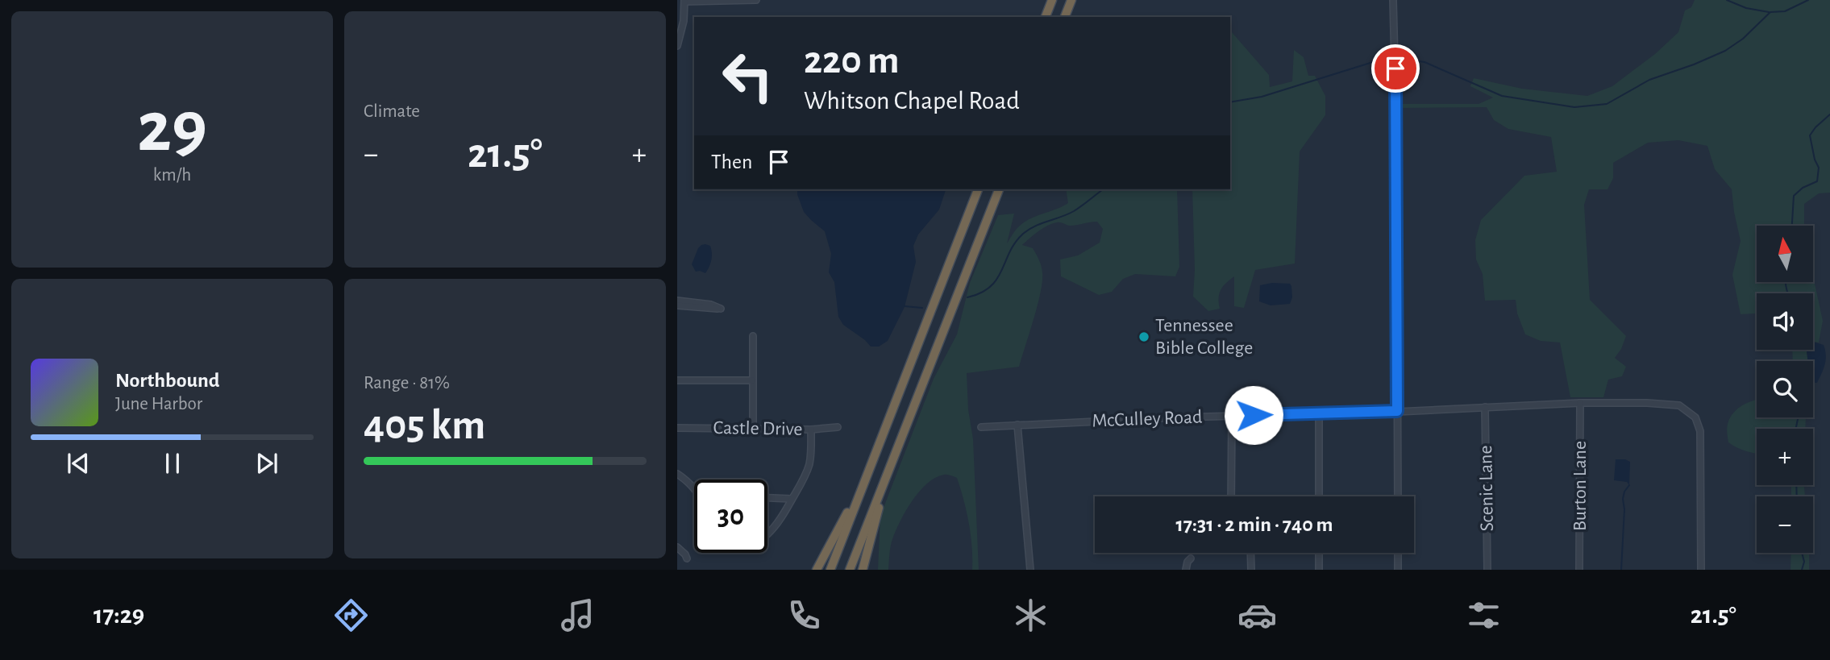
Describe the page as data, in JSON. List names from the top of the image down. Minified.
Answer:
{"streets":{"street":["McCulley Road","Castle Drive","Burton Lane","Scenic Lane"]},"crossings":[["McCulley Road","Burton Lane"],["McCulley Road","Scenic Lane"]],"places":["Tennessee Bible College"],"north":"top","page":{"tile":[["29","km/h"],"Climate",["Range · 81%","405 km"]],"turn":["220 m","Whitson Chapel Road"],"heat":["−","21.5°","+"],"then":"Then","map_buttons":["+","−"],"song":["Northbound","June Harbor"],"limit":"30","trip":"17:31 · 2 min · 740 m","tabs":["17:29","21.5°"]}}
